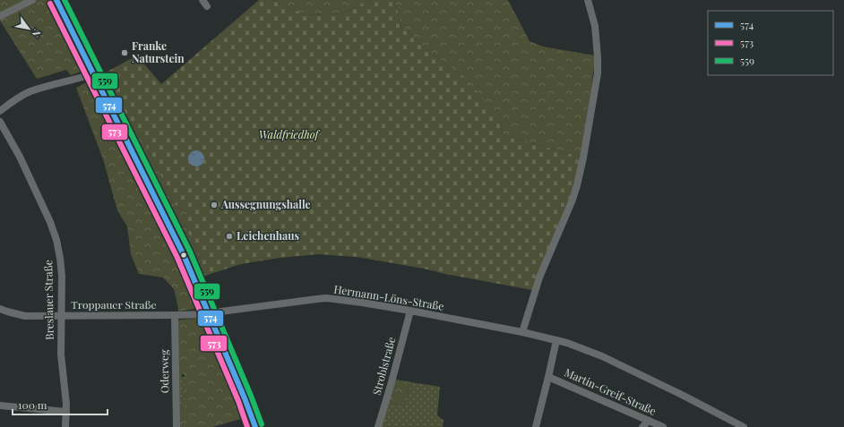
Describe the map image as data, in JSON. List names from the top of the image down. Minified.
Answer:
{"streets":{"street":["Hermann-Löns-Straße","Breslauer Straße","Troppauer Straße","Stroblstraße","Oderweg","Martin-Greif-Straße"]},"crossings":[["Hermann-Löns-Straße","Troppauer Straße"],["Hermann-Löns-Straße","Stroblstraße"],["Breslauer Straße","Troppauer Straße"],["Troppauer Straße","Oderweg"]],"parks":["Waldfriedhof"],"places":["Franke Naturstein","Aussegnungshalle","Leichenhaus"],"lines":["transit line 574","transit line 559","transit line 573"],"legend":["574","573","559"],"scale_bar":"100 m","north":"bottom right"}
